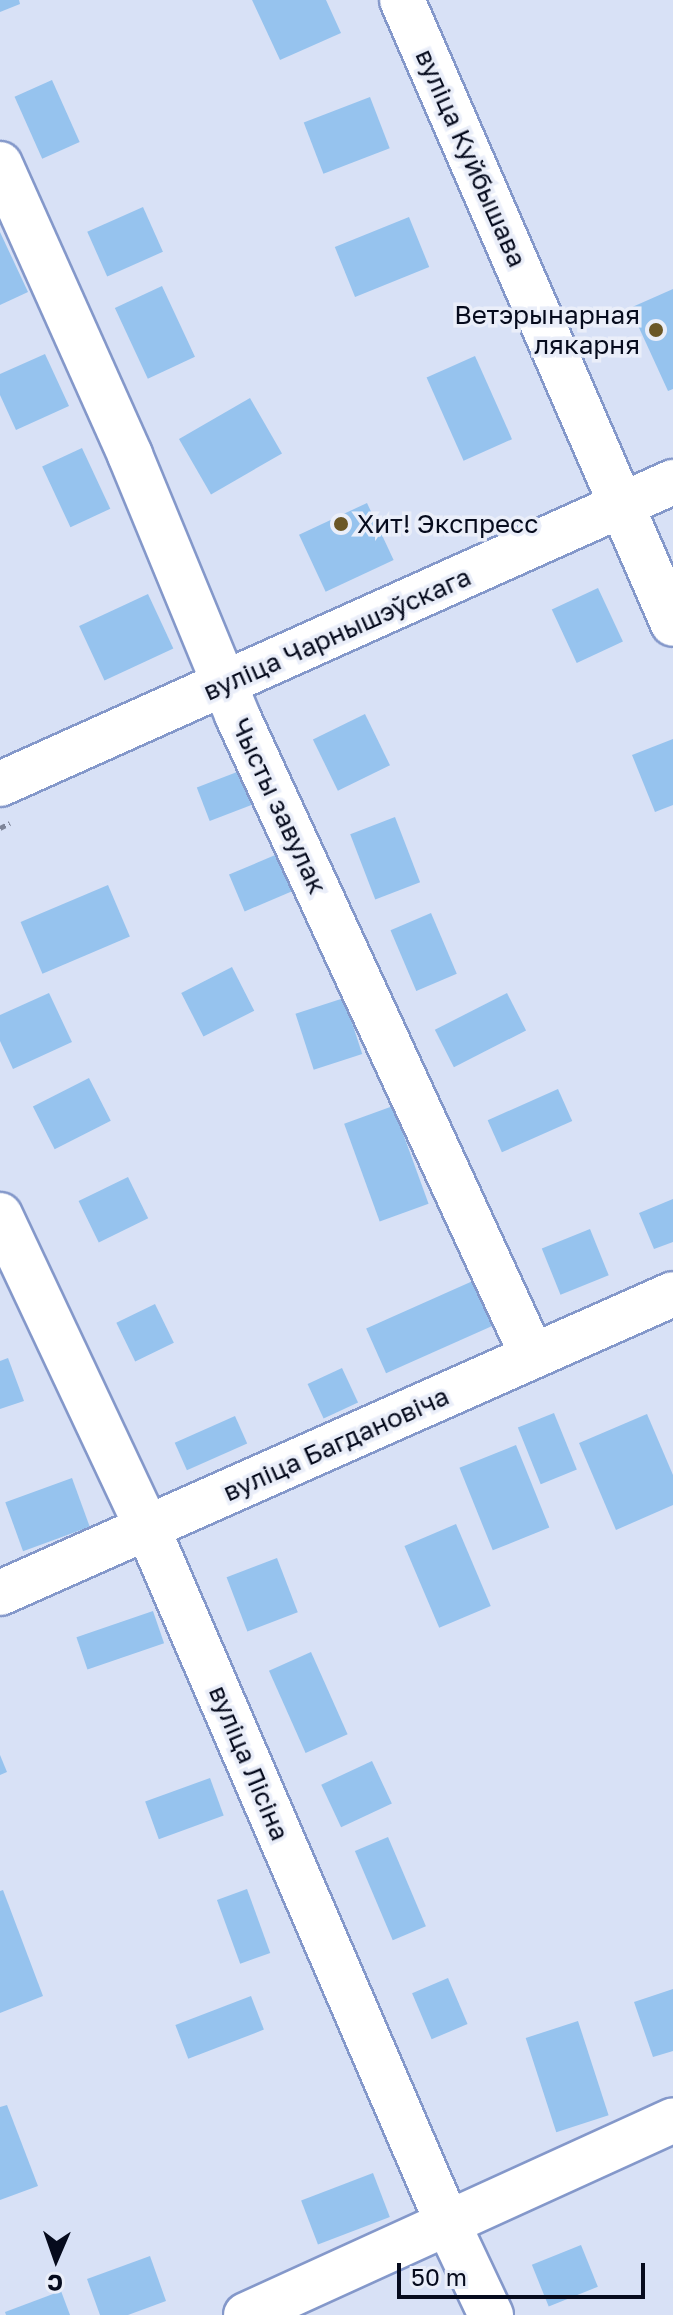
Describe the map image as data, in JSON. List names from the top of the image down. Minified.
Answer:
{"streets":{"street":["вуліца Куйбышава","вуліца Чарнышэўскага","Чысты завулак","вуліца Багдановіча","вуліца Лісіна"]},"crossings":[["вуліца Куйбышава","вуліца Чарнышэўскага"],["вуліца Чарнышэўскага","Чысты завулак"],["Чысты завулак","вуліца Багдановіча"],["вуліца Багдановіча","вуліца Лісіна"]],"places":["Ветэрынарная лякарня","Хит! Экспресс"],"scale_bar":"50 m","north":"bottom"}
